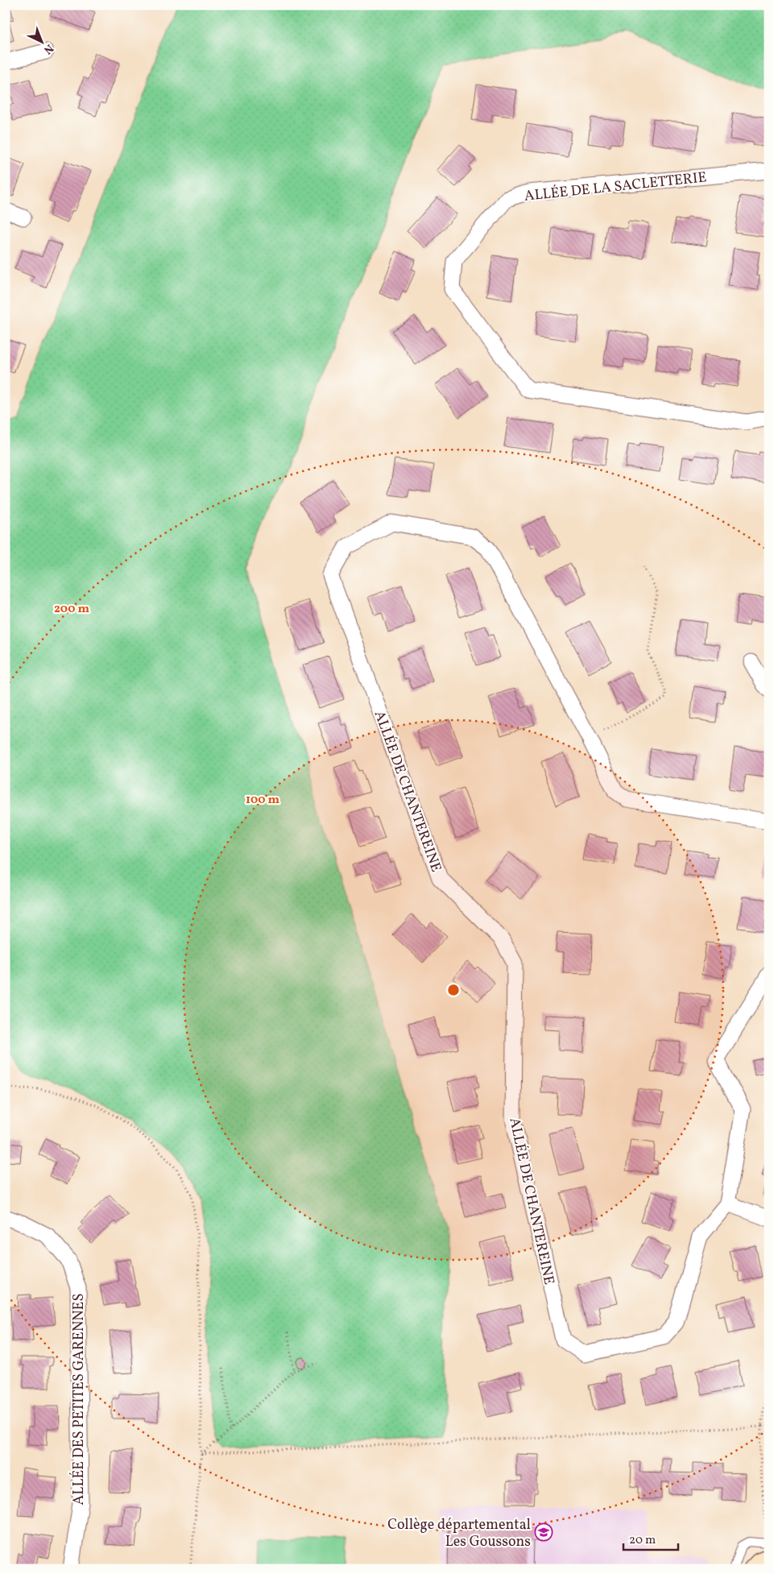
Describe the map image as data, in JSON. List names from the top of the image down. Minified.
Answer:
{"streets":{"street":["ALLÉE DE LA SACLETTERIE","ALLÉE DE CHANTEREINE","ALLÉE DES PETITES GARENNES"]},"places":{"school or university":["Collège départemental Les Goussons"]},"scale_bar":"20 m","north":"bottom right","rings":["200 m","100 m"]}
